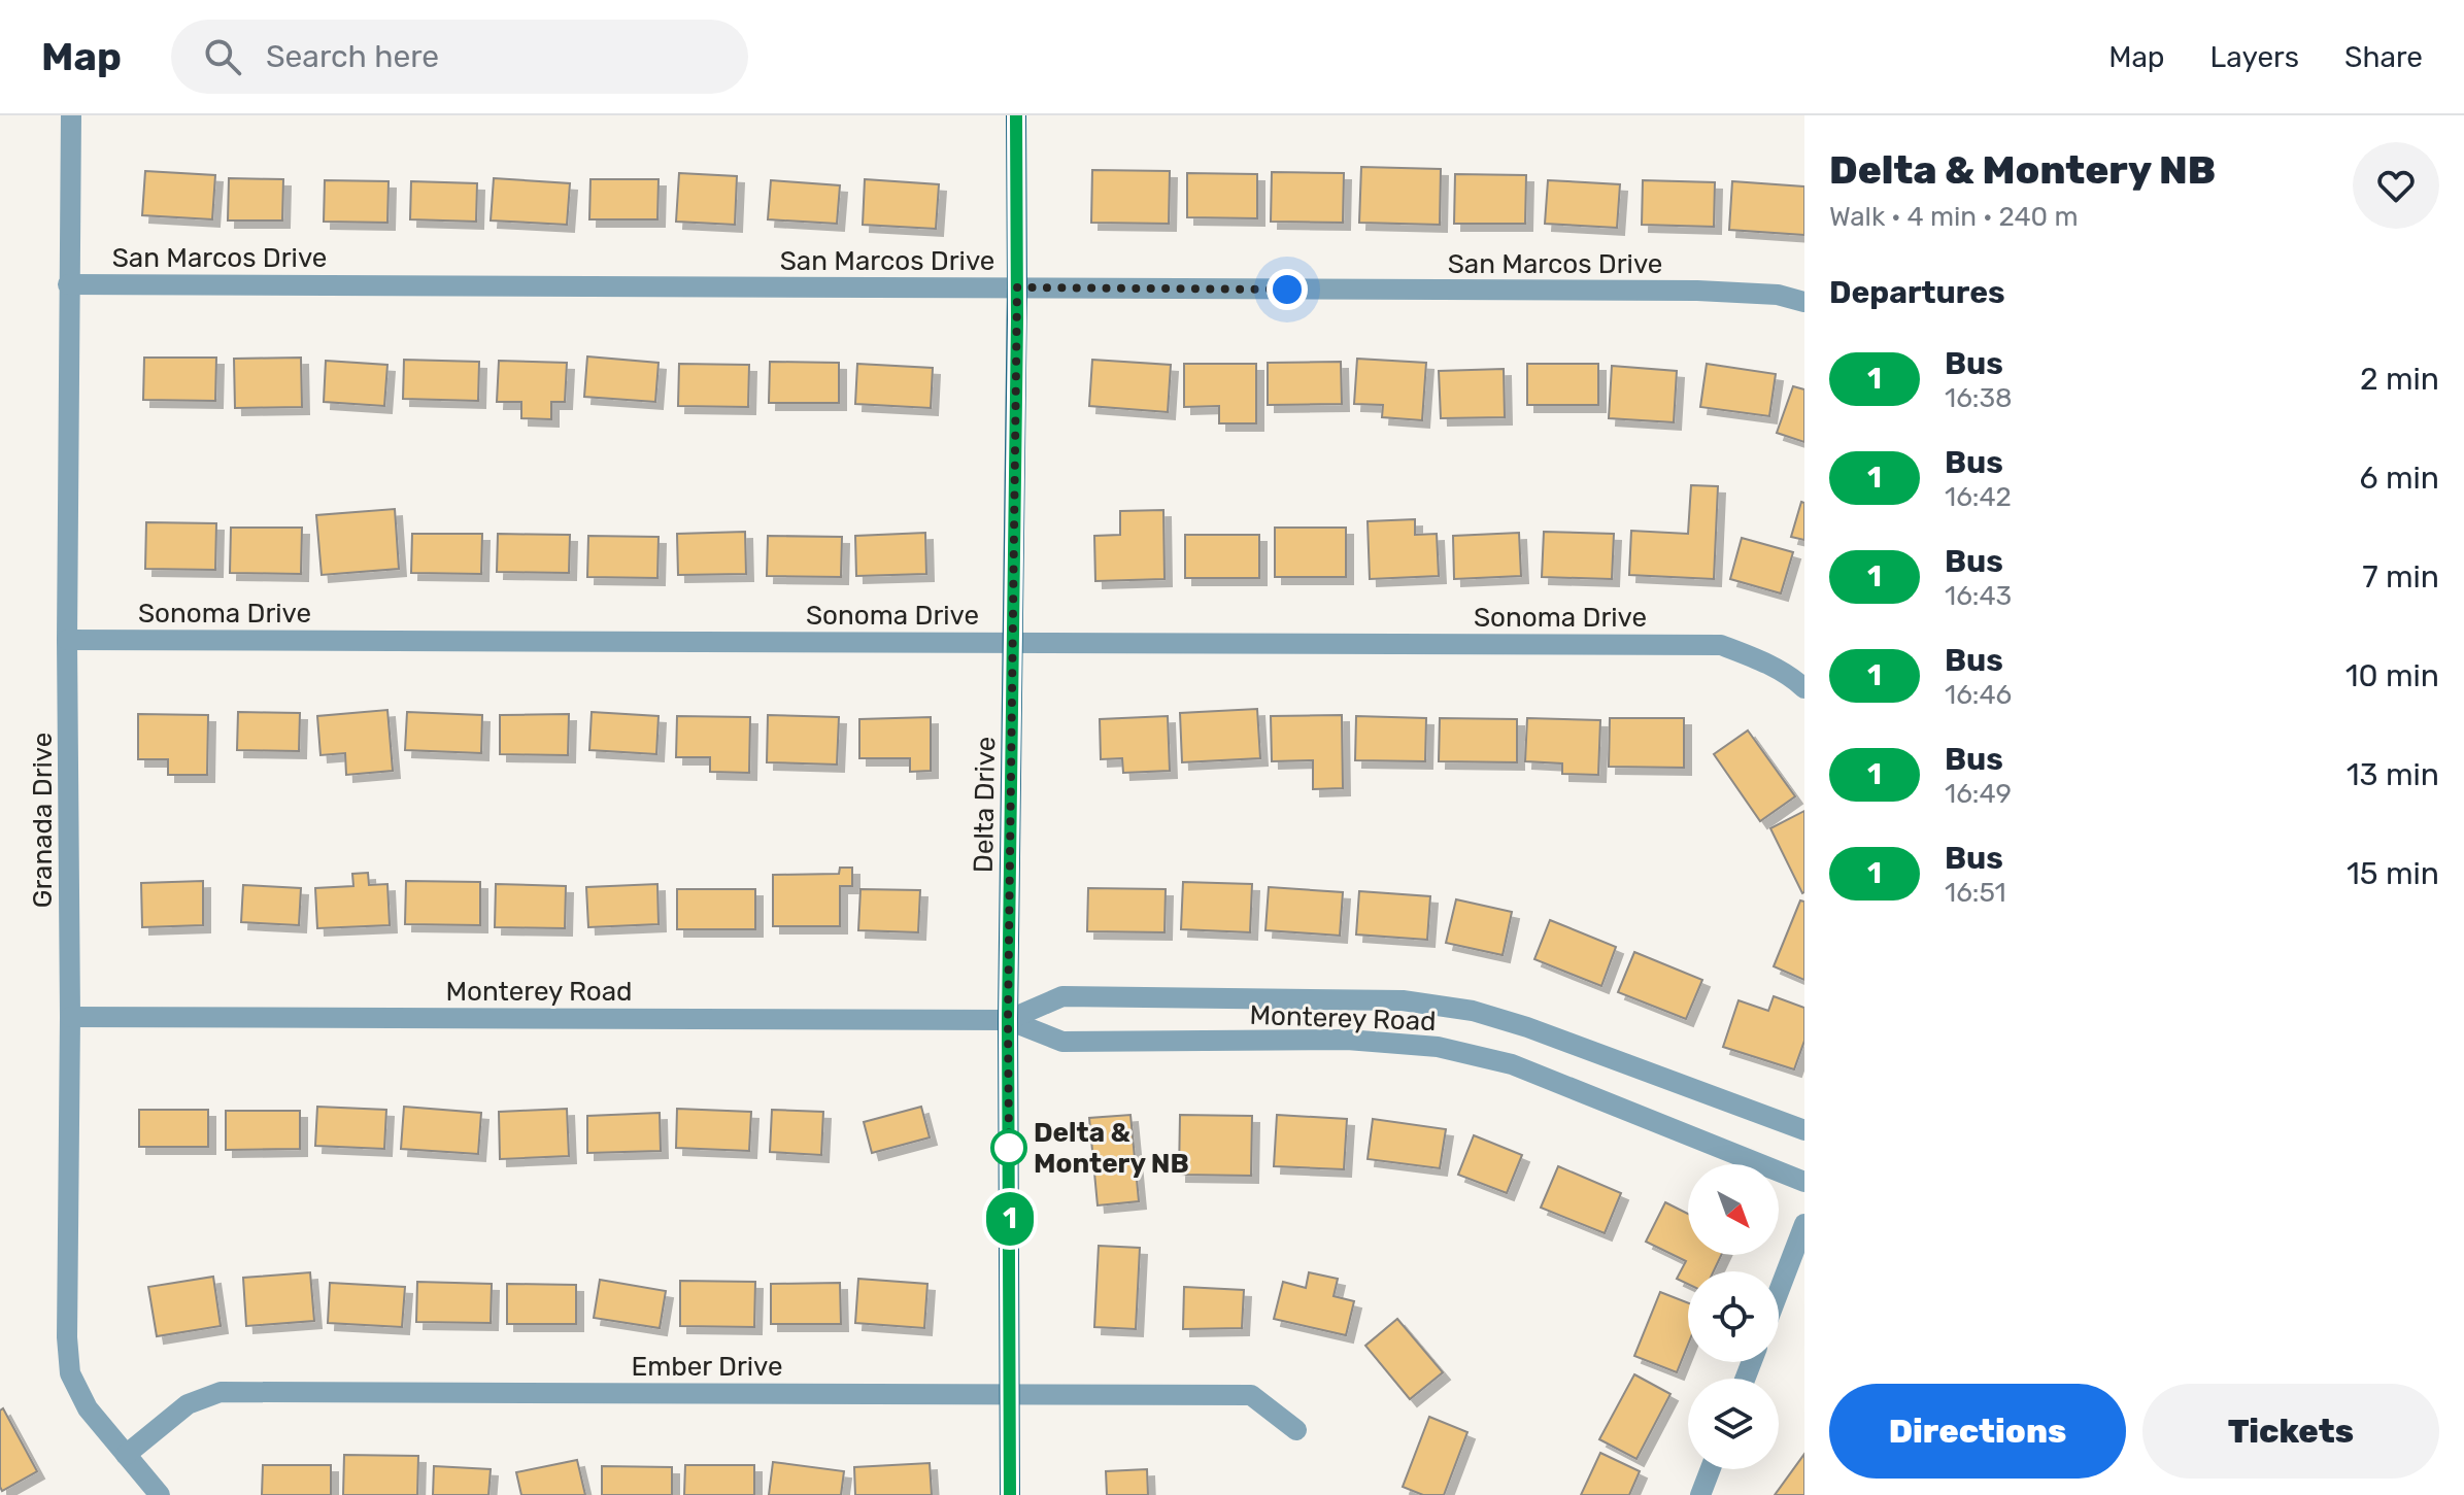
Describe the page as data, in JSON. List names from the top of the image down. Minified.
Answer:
{"streets":{"main road":["Delta Drive"],"street":["San Marcos Drive","Sonoma Drive","Granada Drive","Monterey Road","Ember Drive"]},"crossings":[["San Marcos Drive","Delta Drive"],["San Marcos Drive","Granada Drive"],["Sonoma Drive","Delta Drive"],["Sonoma Drive","Granada Drive"],["Delta Drive","Monterey Road"],["Delta Drive","Ember Drive"],["Granada Drive","Monterey Road"],["Granada Drive","Ember Drive"]],"places":["Delta & Montery NB"],"lines":["bus line 1"],"north":"bottom right","page":{"header":"Map","search":"Search here","nav":["Map","Layers","Share"],"on_map":"1","heading":[["Delta & Montery NB","Walk · 4 min · 240 m"],"Departures"],"list":[{"mark":"1","name":"Bus","note":"16:38","value":"2 min"},{"mark":"1","name":"Bus","note":"16:42","value":"6 min"},{"mark":"1","name":"Bus","note":"16:43","value":"7 min"},{"mark":"1","name":"Bus","note":"16:46","value":"10 min"},{"mark":"1","name":"Bus","note":"16:49","value":"13 min"},{"mark":"1","name":"Bus","note":"16:51","value":"15 min"}],"buttons":["Directions","Tickets"]}}
